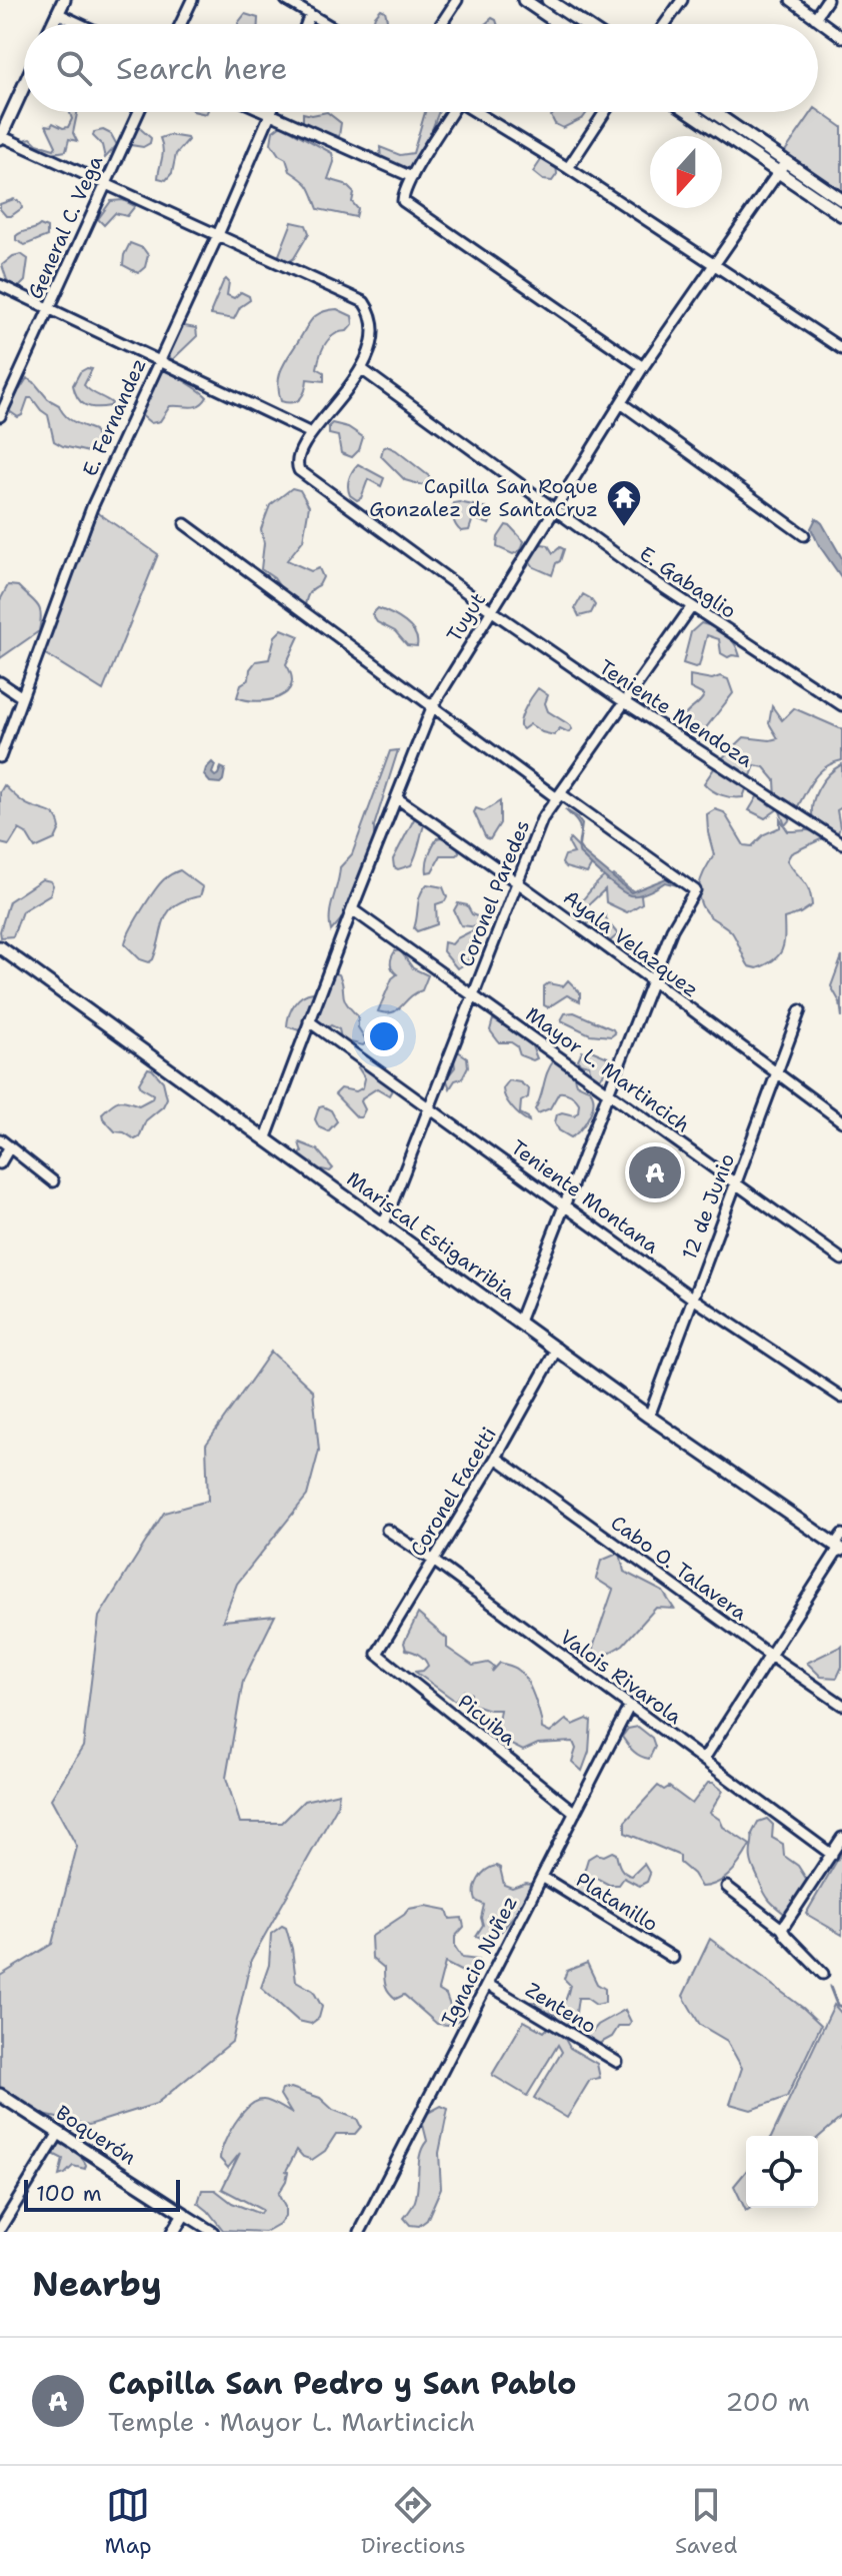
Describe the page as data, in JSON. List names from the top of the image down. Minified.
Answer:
{"streets":{"street":["General C. Vega","E. Fernandez","E. Gabaglio","Tuyut","Teniente Mendoza","Coronel Paredes","Ayala Velazquez","Mayor L. Martincich","Teniente Montana","12 de Junio","Mariscal Estigarribia","Coronel Facetti","Cabo O. Talavera","Valois Rivarola","Picuiba","Platanillo","Ignacio Nuñez","Zenteno","Boquerón"]},"crossings":[["E. Gabaglio","Tuyut"],["E. Gabaglio","Coronel Paredes"],["Tuyut","Teniente Mendoza"],["Tuyut","Ayala Velazquez"],["Tuyut","Mayor L. Martincich"],["Tuyut","Teniente Montana"],["Tuyut","Mariscal Estigarribia"],["Teniente Mendoza","Coronel Paredes"],["Coronel Paredes","Ayala Velazquez"],["Coronel Paredes","Mayor L. Martincich"],["Coronel Paredes","Teniente Montana"],["Coronel Paredes","Mariscal Estigarribia"],["Ayala Velazquez","12 de Junio"],["Mayor L. Martincich","12 de Junio"],["Teniente Montana","12 de Junio"],["12 de Junio","Mariscal Estigarribia"],["Mariscal Estigarribia","Coronel Facetti"],["Coronel Facetti","Cabo O. Talavera"],["Coronel Facetti","Valois Rivarola"],["Coronel Facetti","Picuiba"],["Valois Rivarola","Ignacio Nuñez"],["Picuiba","Ignacio Nuñez"],["Platanillo","Ignacio Nuñez"],["Ignacio Nuñez","Zenteno"]],"places":{"temple":["Capilla San Roque Gonzalez de SantaCruz"]},"scale_bar":"100 m","north":"bottom","page":{"search":"Search here","pins":"A","scale":"100 m","heading":"Nearby","list":[{"mark":"A","name":"Capilla San Pedro y San Pablo","note":"Temple · Mayor L. Martincich","value":"200 m"}],"nav":["Map","Directions","Saved"]}}
